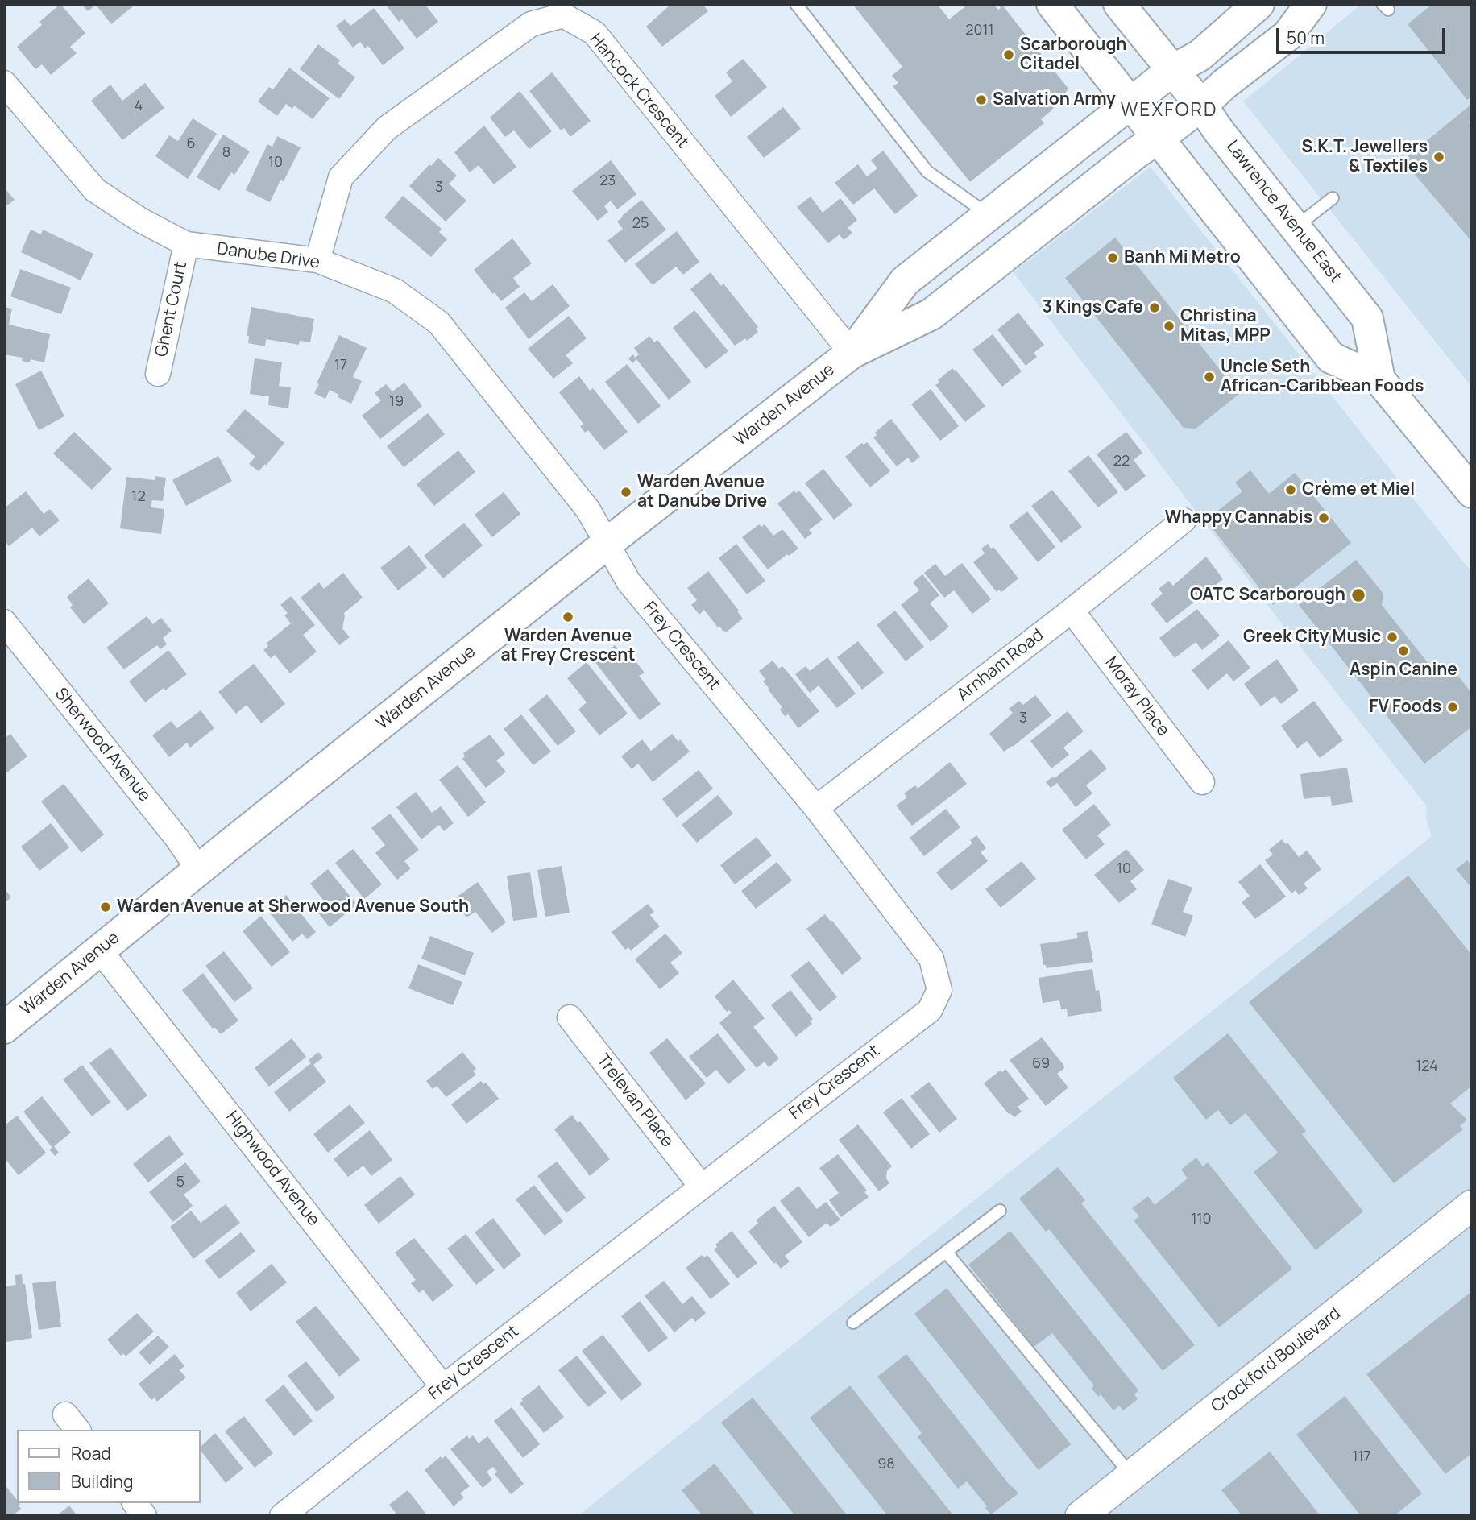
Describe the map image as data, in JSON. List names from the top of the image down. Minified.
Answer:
{"streets":{"main road":["Lawrence Avenue East","Warden Avenue"],"street":["Hancock Crescent","Danube Drive","Ghent Court","Frey Crescent","Arnham Road","Moray Place","Sherwood Avenue","Trelevan Place","Highwood Avenue","Crockford Boulevard"]},"crossings":[["Hancock Crescent","Danube Drive"],["Hancock Crescent","Warden Avenue"],["Lawrence Avenue East","Warden Avenue"],["Danube Drive","Ghent Court"],["Danube Drive","Warden Avenue"],["Danube Drive","Frey Crescent"],["Warden Avenue","Frey Crescent"],["Warden Avenue","Sherwood Avenue"],["Warden Avenue","Highwood Avenue"],["Frey Crescent","Arnham Road"],["Frey Crescent","Trelevan Place"],["Frey Crescent","Highwood Avenue"],["Arnham Road","Moray Place"]],"districts":["WEXFORD"],"places":["Scarborough Citadel","Salvation Army","S.K.T. Jewellers & Textiles","Banh Mi Metro","3 Kings Cafe","Christina Mitas, MPP","Uncle Seth African-Caribbean Foods","Crème et Miel","Warden Avenue at Danube Drive","Whappy Cannabis","OATC Scarborough","Warden Avenue at Frey Crescent","Greek City Music","Aspin Canine","FV Foods","Warden Avenue at Sherwood Avenue South"],"house_numbers":["2011","4","6","8","10","23","3","25","17","19","22","12","3","10","69","124","5","110","117","98"],"legend":["Road","Building"],"scale_bar":"50 m"}
